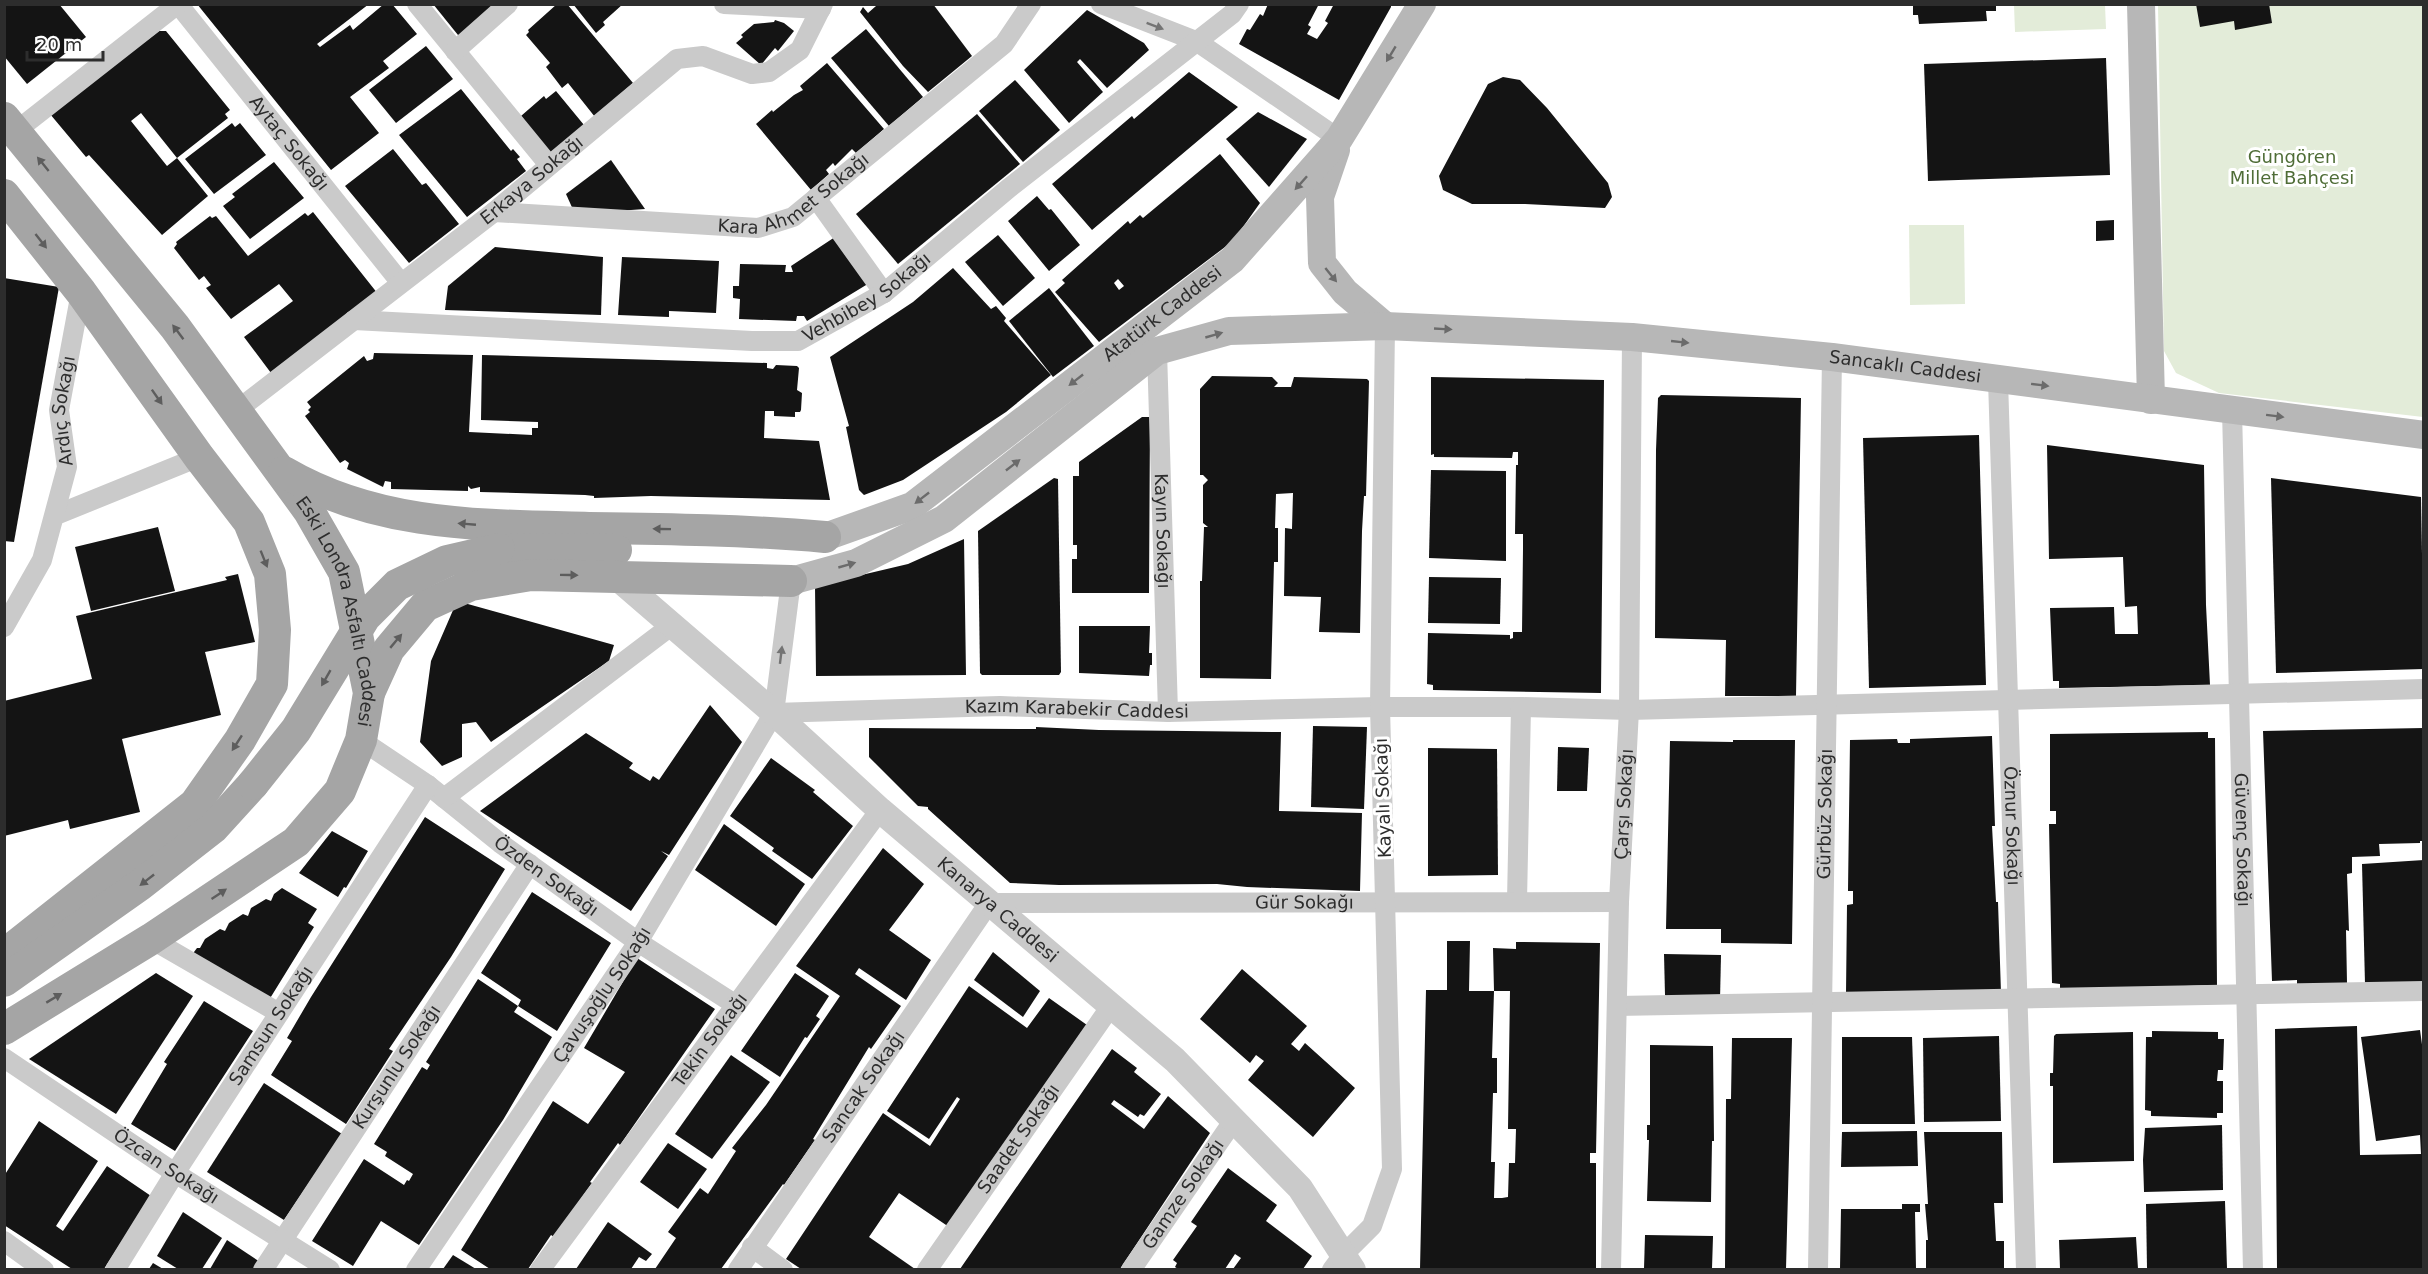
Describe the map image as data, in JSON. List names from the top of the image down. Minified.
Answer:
{"streets":{"main road":["Atatürk Caddesi","Sancaklı Caddesi","Eski Londra Asfaltı Caddesi"],"street":["Aytaç Sokağı","Erkaya Sokağı","Kara Ahmet Sokağı","Vehbibey Sokağı","Ardıç Sokağı","Kayın Sokağı","Kazım Karabekir Caddesi","Kayalı Sokağı","Çarşı Sokağı","Gürbüz Sokağı","Öznur Sokağı","Güvenç Sokağı","Özden Sokağı","Gür Sokağı","Kanarya Caddesi","Çavuşoğlu Sokağı","Samsun Sokağı","Tekin Sokağı","Kurşunlu Sokağı","Sancak Sokağı","Saadet Sokağı","Özcan Sokağı","Gamze Sokağı"]},"crossings":[["Aytaç Sokağı","Erkaya Sokağı"],["Erkaya Sokağı","Kara Ahmet Sokağı"],["Erkaya Sokağı","Vehbibey Sokağı"],["Erkaya Sokağı","Eski Londra Asfaltı Caddesi"],["Atatürk Caddesi","Sancaklı Caddesi"],["Atatürk Caddesi","Kayın Sokağı"],["Sancaklı Caddesi","Kayın Sokağı"],["Sancaklı Caddesi","Kayalı Sokağı"],["Sancaklı Caddesi","Çarşı Sokağı"],["Sancaklı Caddesi","Gürbüz Sokağı"],["Sancaklı Caddesi","Öznur Sokağı"],["Sancaklı Caddesi","Güvenç Sokağı"],["Kayın Sokağı","Kazım Karabekir Caddesi"],["Eski Londra Asfaltı Caddesi","Özden Sokağı"],["Kazım Karabekir Caddesi","Kayalı Sokağı"],["Kazım Karabekir Caddesi","Çarşı Sokağı"],["Kazım Karabekir Caddesi","Gürbüz Sokağı"],["Kazım Karabekir Caddesi","Öznur Sokağı"],["Kazım Karabekir Caddesi","Güvenç Sokağı"],["Kazım Karabekir Caddesi","Kanarya Caddesi"],["Kazım Karabekir Caddesi","Çavuşoğlu Sokağı"],["Kayalı Sokağı","Gür Sokağı"],["Kayalı Sokağı","Kanarya Caddesi"],["Çarşı Sokağı","Gür Sokağı"],["Özden Sokağı","Çavuşoğlu Sokağı"],["Özden Sokağı","Samsun Sokağı"],["Özden Sokağı","Tekin Sokağı"],["Özden Sokağı","Kurşunlu Sokağı"],["Gür Sokağı","Kanarya Caddesi"],["Gür Sokağı","Sancak Sokağı"],["Kanarya Caddesi","Çavuşoğlu Sokağı"],["Kanarya Caddesi","Tekin Sokağı"],["Kanarya Caddesi","Sancak Sokağı"],["Kanarya Caddesi","Saadet Sokağı"],["Kanarya Caddesi","Gamze Sokağı"],["Samsun Sokağı","Özcan Sokağı"],["Kurşunlu Sokağı","Özcan Sokağı"]],"one_way":["Sancaklı Caddesi"],"parks":["Güngören Millet Bahçesi"],"scale_bar":"20 m"}
